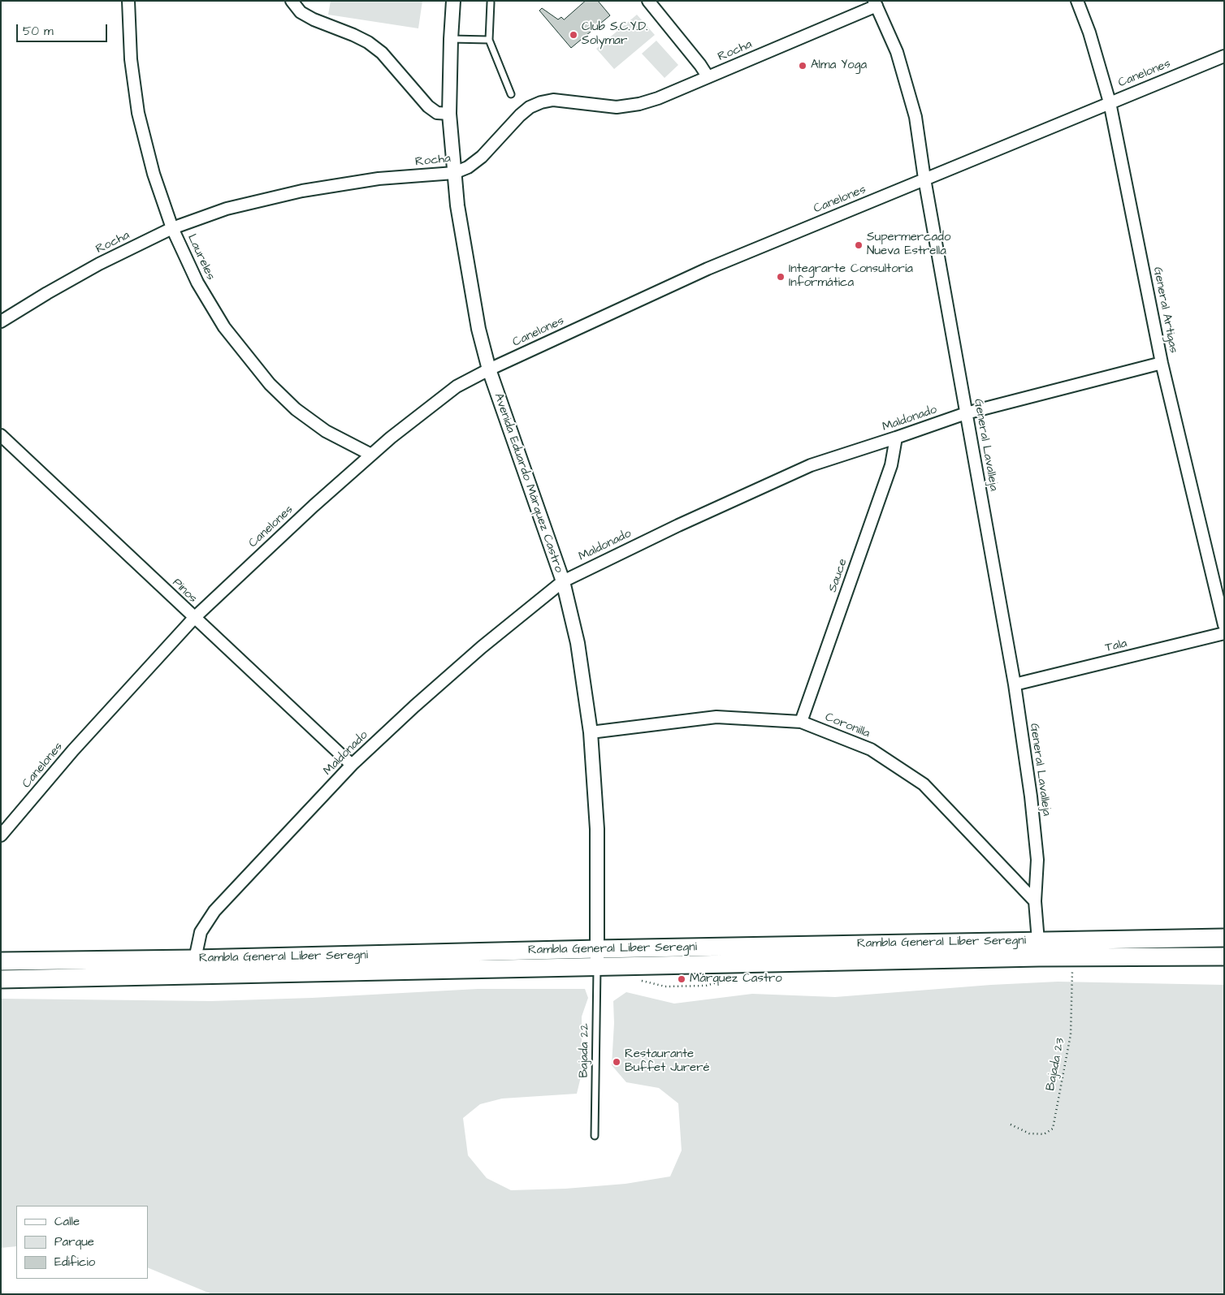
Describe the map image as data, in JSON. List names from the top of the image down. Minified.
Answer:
{"streets":{"main road":["Rambla General Liber Seregni"],"street":["Rocha","Canelones","Laureles","General Artigas","Maldonado","General Lavalleja","Avenida Eduardo Márquez Castro","Sauce","Pinos","Tala","Coronilla"],"lane":["Bajada 22"],"path":["Bajada 23"]},"crossings":[["Rocha","Laureles"],["Rocha","General Lavalleja"],["Rocha","Avenida Eduardo Márquez Castro"],["Canelones","Laureles"],["Canelones","General Artigas"],["Canelones","General Lavalleja"],["Canelones","Avenida Eduardo Márquez Castro"],["Canelones","Pinos"],["General Artigas","Maldonado"],["Maldonado","General Lavalleja"],["Maldonado","Avenida Eduardo Márquez Castro"],["Maldonado","Sauce"],["Maldonado","Pinos"],["Maldonado","Rambla General Liber Seregni"],["General Lavalleja","Tala"],["General Lavalleja","Coronilla"],["General Lavalleja","Rambla General Liber Seregni"],["Avenida Eduardo Márquez Castro","Coronilla"],["Avenida Eduardo Márquez Castro","Rambla General Liber Seregni"],["Avenida Eduardo Márquez Castro","Bajada 22"],["Sauce","Coronilla"],["Rambla General Liber Seregni","Bajada 22"],["Rambla General Liber Seregni","Bajada 23"]],"places":["Club S.C.Y.D. Solymar","Alma Yoga","Supermercado Nueva Estrella","Integrarte Consultoría Informática","Márquez Castro","Restaurante Buffet Jureré"],"legend":["Calle","Parque","Edificio"],"scale_bar":"50 m"}
